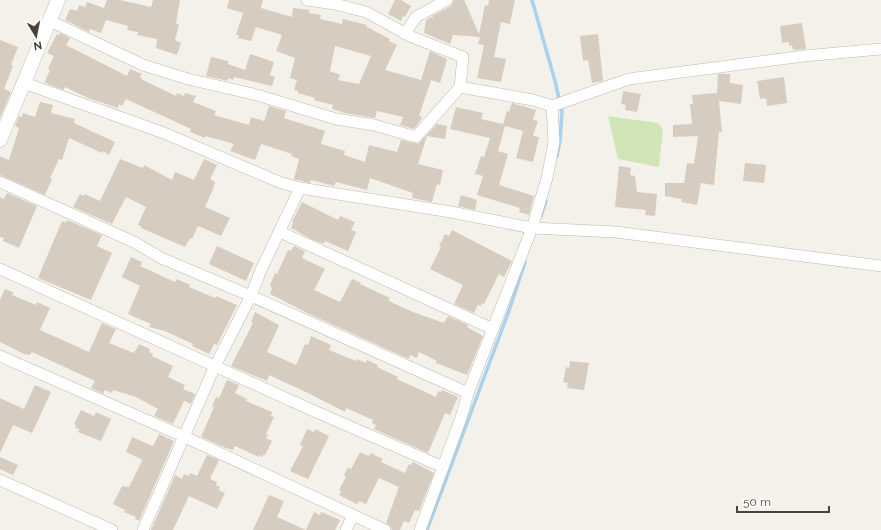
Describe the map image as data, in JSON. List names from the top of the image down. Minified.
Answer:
{"scale_bar":"50 m","north":"bottom"}
